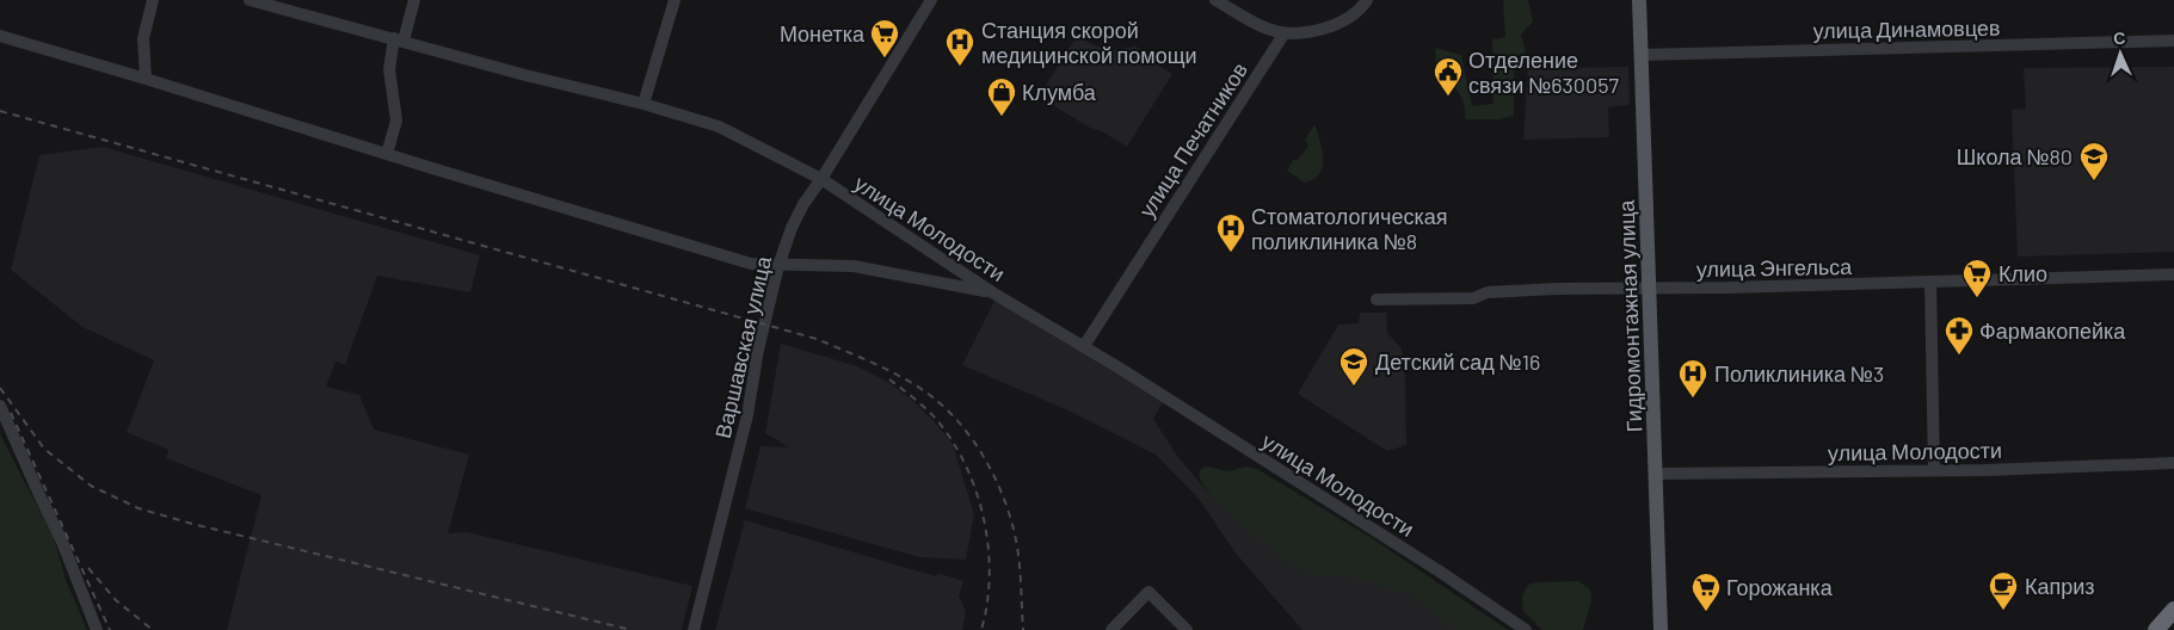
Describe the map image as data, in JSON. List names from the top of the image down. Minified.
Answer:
{"streets":{"main road":["Гидромонтажная улица"],"street":["улица Динамовцев","улица Печатников","улица Молодости","улица Энгельса","Варшавская улица"]},"crossings":[["улица Динамовцев","Гидромонтажная улица"],["улица Печатников","улица Молодости"],["улица Молодости","Гидромонтажная улица"],["улица Молодости","Варшавская улица"],["улица Энгельса","Гидромонтажная улица"]],"places":{"supermarket":["Монетка","Клио","Горожанка"],"hospital":["Станция скорой медицинской помощи","Стоматологическая поликлиника №8","Поликлиника №3"],"public building":["Отделение связи №630057"],"shop":["Клумба"],"school or university":["Школа №80","Детский сад №16"],"pharmacy":["Фармакопейка"],"cafe":["Каприз"]},"north":"top"}
